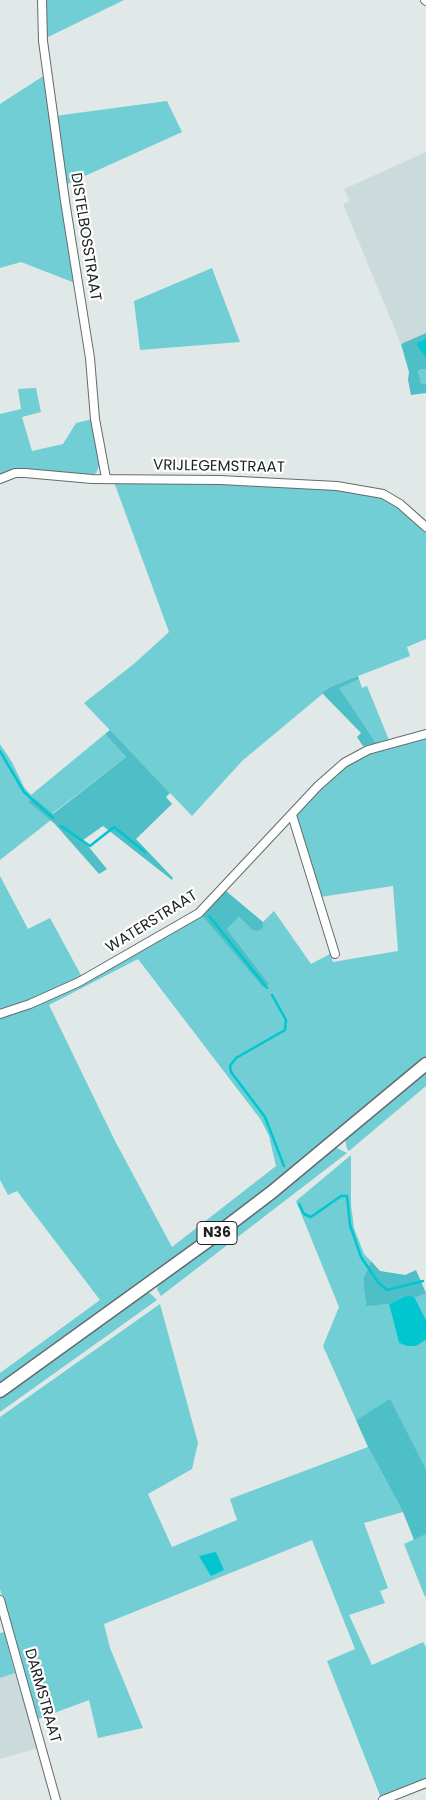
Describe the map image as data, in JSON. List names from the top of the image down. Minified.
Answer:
{"streets":{"main road":["N36"],"street":["DISTELBOSSTRAAT","VRIJLEGEMSTRAAT","WATERSTRAAT","DARMSTRAAT"]},"crossings":[["DISTELBOSSTRAAT","VRIJLEGEMSTRAAT"]]}
